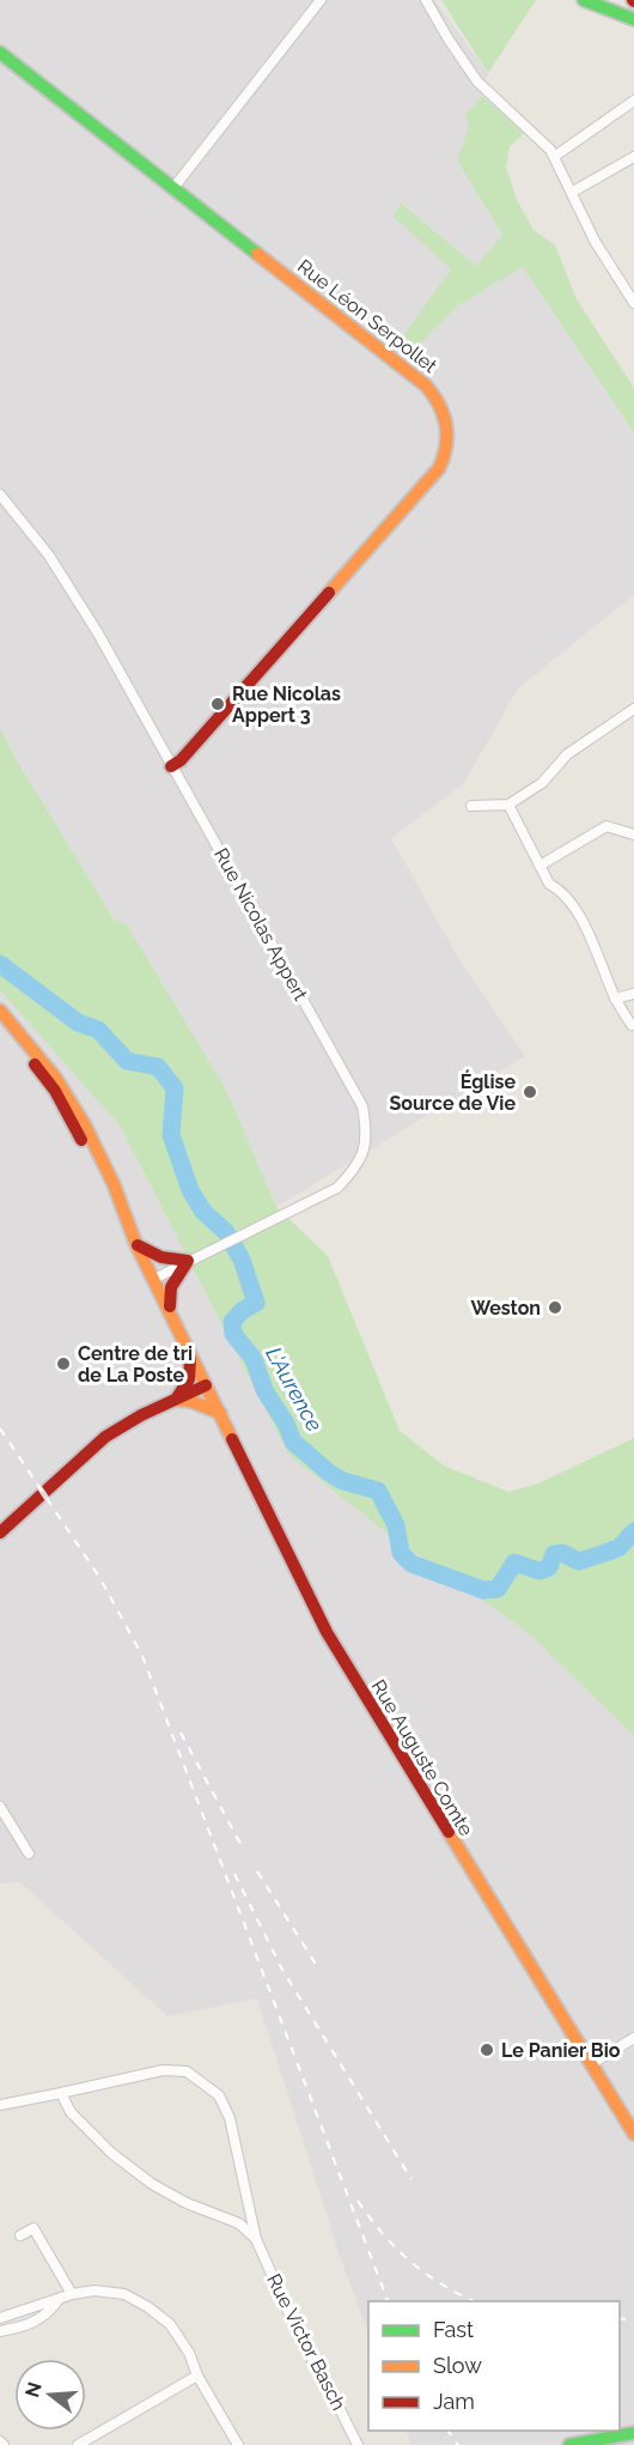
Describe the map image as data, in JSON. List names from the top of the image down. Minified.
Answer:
{"streets":{"main road":["Rue Léon Serpollet","Rue Auguste Comte"],"street":["Rue Nicolas Appert","Rue Victor Basch"]},"crossings":[["Rue Léon Serpollet","Rue Nicolas Appert"],["Rue Nicolas Appert","Rue Auguste Comte"]],"water":["L'Aurence"],"places":["Rue Nicolas Appert 3","Église Source de Vie","Weston","Centre de tri de La Poste","Le Panier Bio"],"legend":["Fast","Slow","Jam"],"north":"left"}
